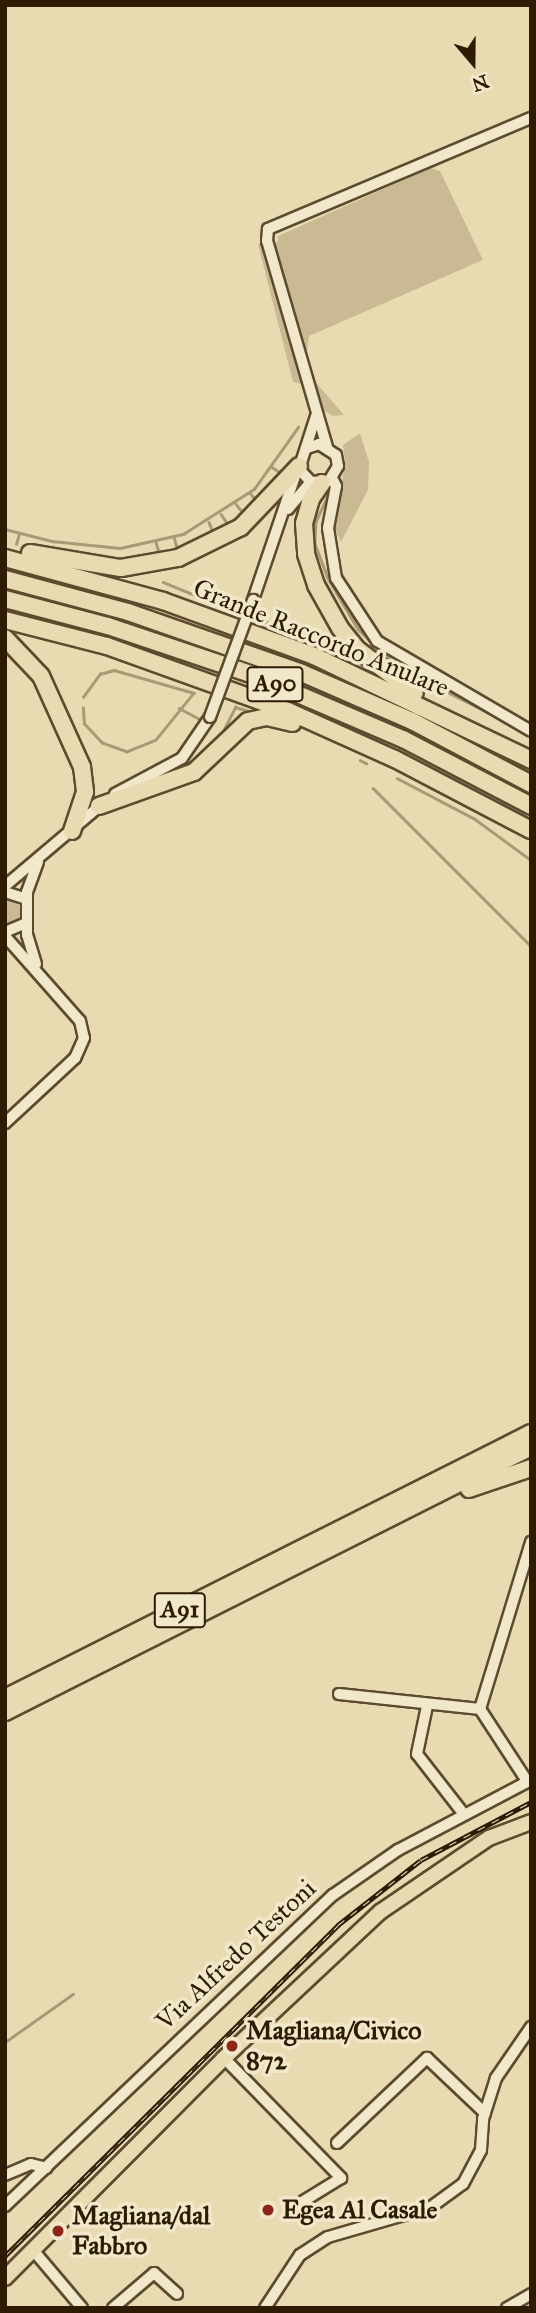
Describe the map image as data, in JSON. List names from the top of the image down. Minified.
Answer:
{"streets":{"highway":["Grande Raccordo Anulare","A90","A91"],"street":["Via Alfredo Testoni"]},"places":["Magliana/Civico 872","Egea Al Casale","Magliana/dal Fabbro"],"north":"bottom"}
